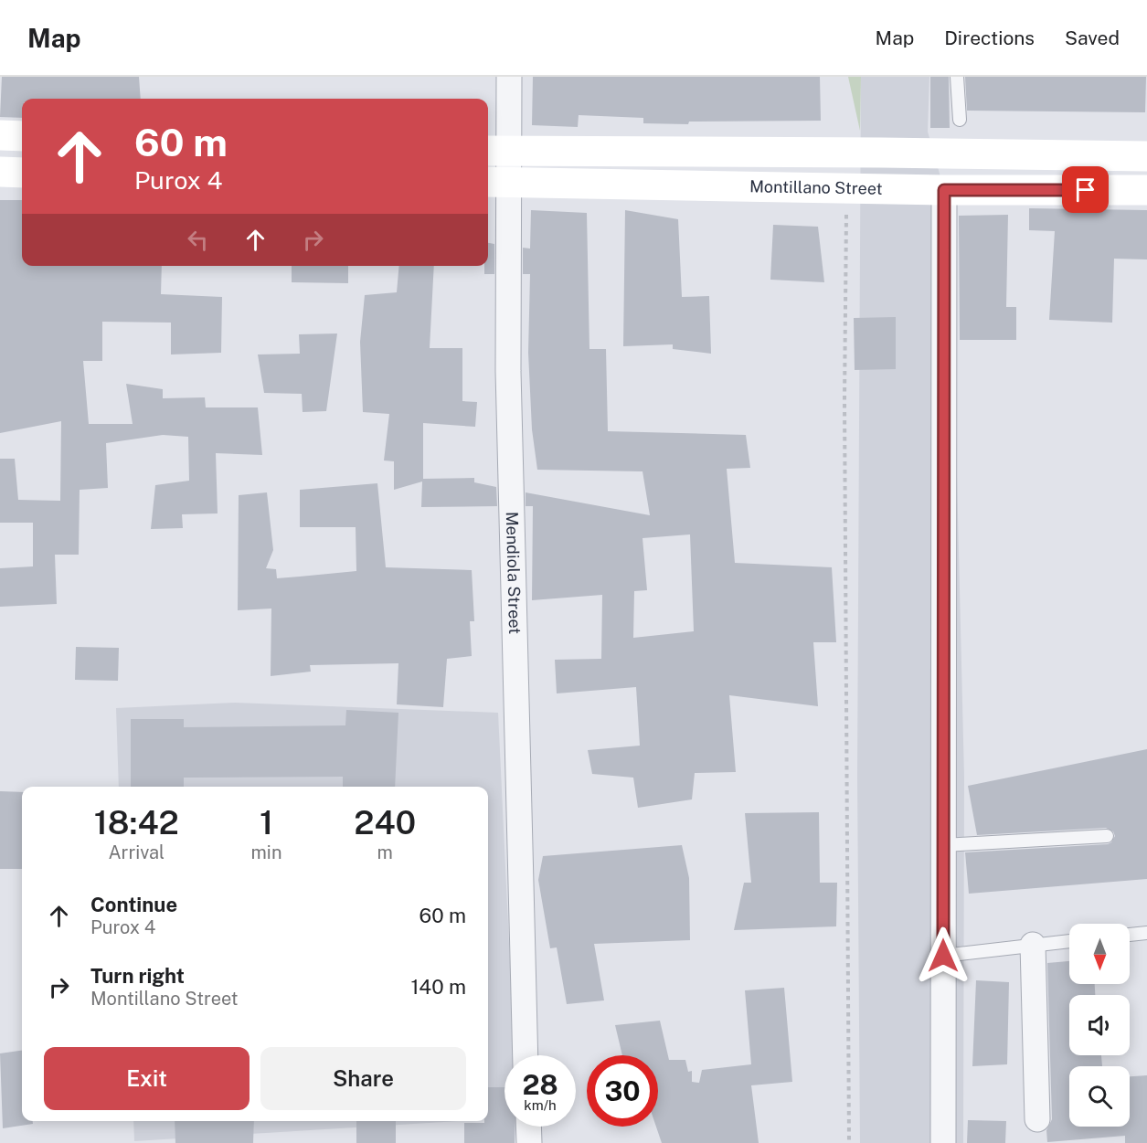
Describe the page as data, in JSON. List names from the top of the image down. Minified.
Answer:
{"streets":{"main road":["Montillano Street"],"street":["Mendiola Street"]},"crossings":[["Montillano Street","Mendiola Street"]],"north":"bottom","page":{"header":"Map","nav":["Map","Directions","Saved"],"turn":["60 m","Purox 4"],"eta":["18:42","Arrival","1","min","240","m"],"list":[{"name":"Continue","note":"Purox 4","value":"60 m"},{"name":"Turn right","note":"Montillano Street","value":"140 m"}],"buttons":["Exit","Share"],"speed":"28 km/h","limit":"30"}}
